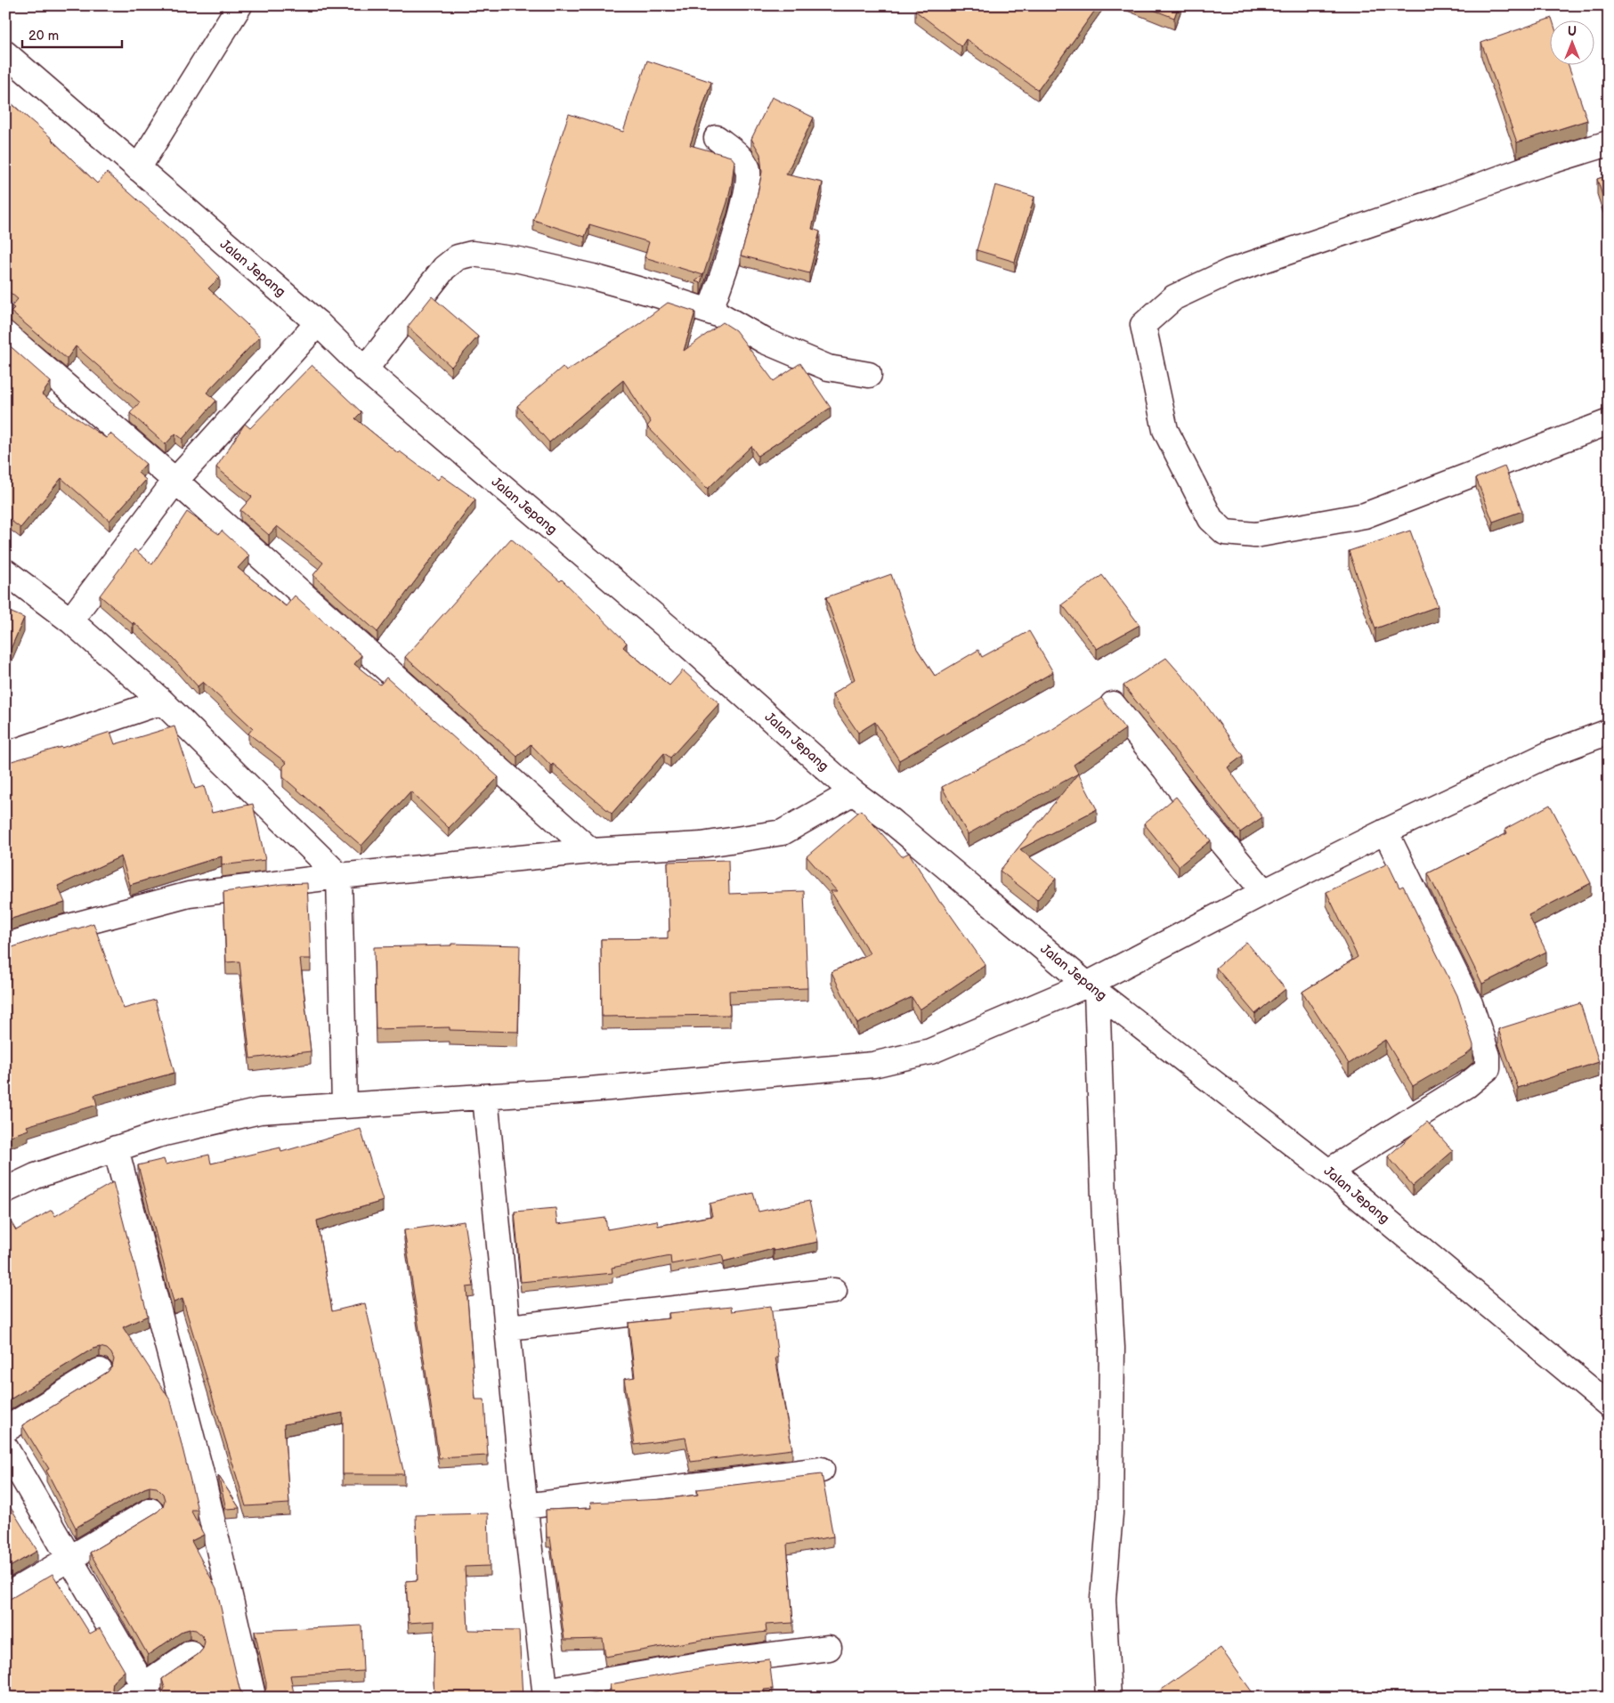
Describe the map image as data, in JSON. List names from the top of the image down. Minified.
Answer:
{"streets":{"street":["Jalan Jepang"]},"scale_bar":"20 m","north":"top"}
